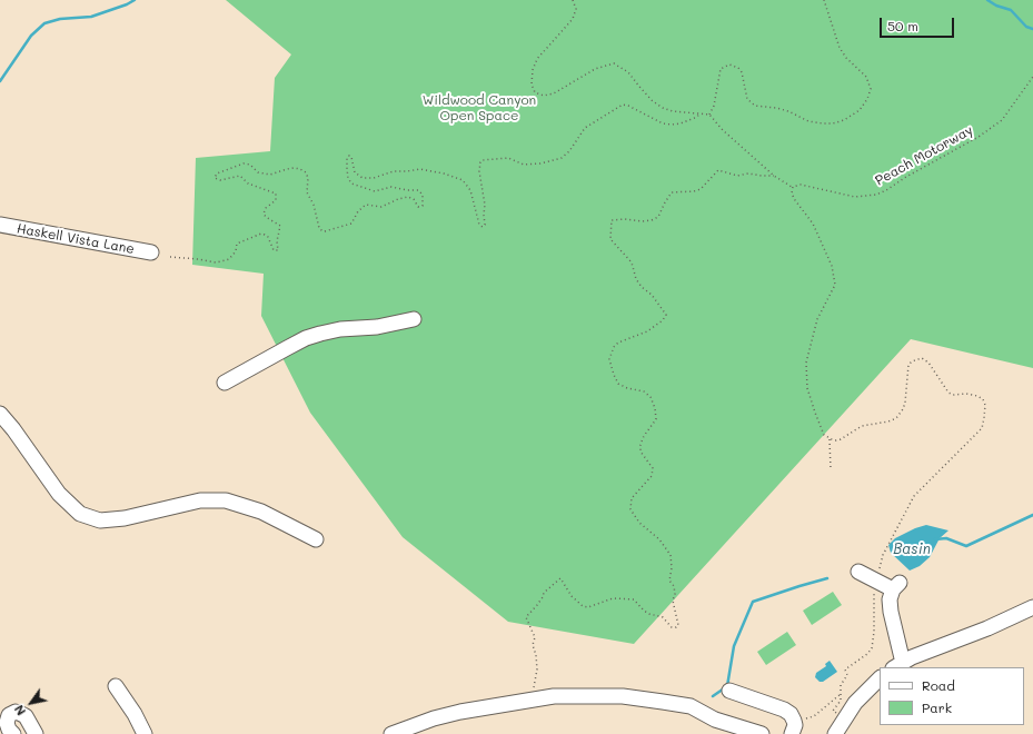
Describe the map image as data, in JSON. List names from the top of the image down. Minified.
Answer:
{"streets":{"street":["Haskell Vista Lane"],"path":["Peach Motorway"]},"water":["Basin"],"parks":["Wildwood Canyon Open Space"],"legend":["Road","Park"],"scale_bar":"50 m","north":"bottom left"}
